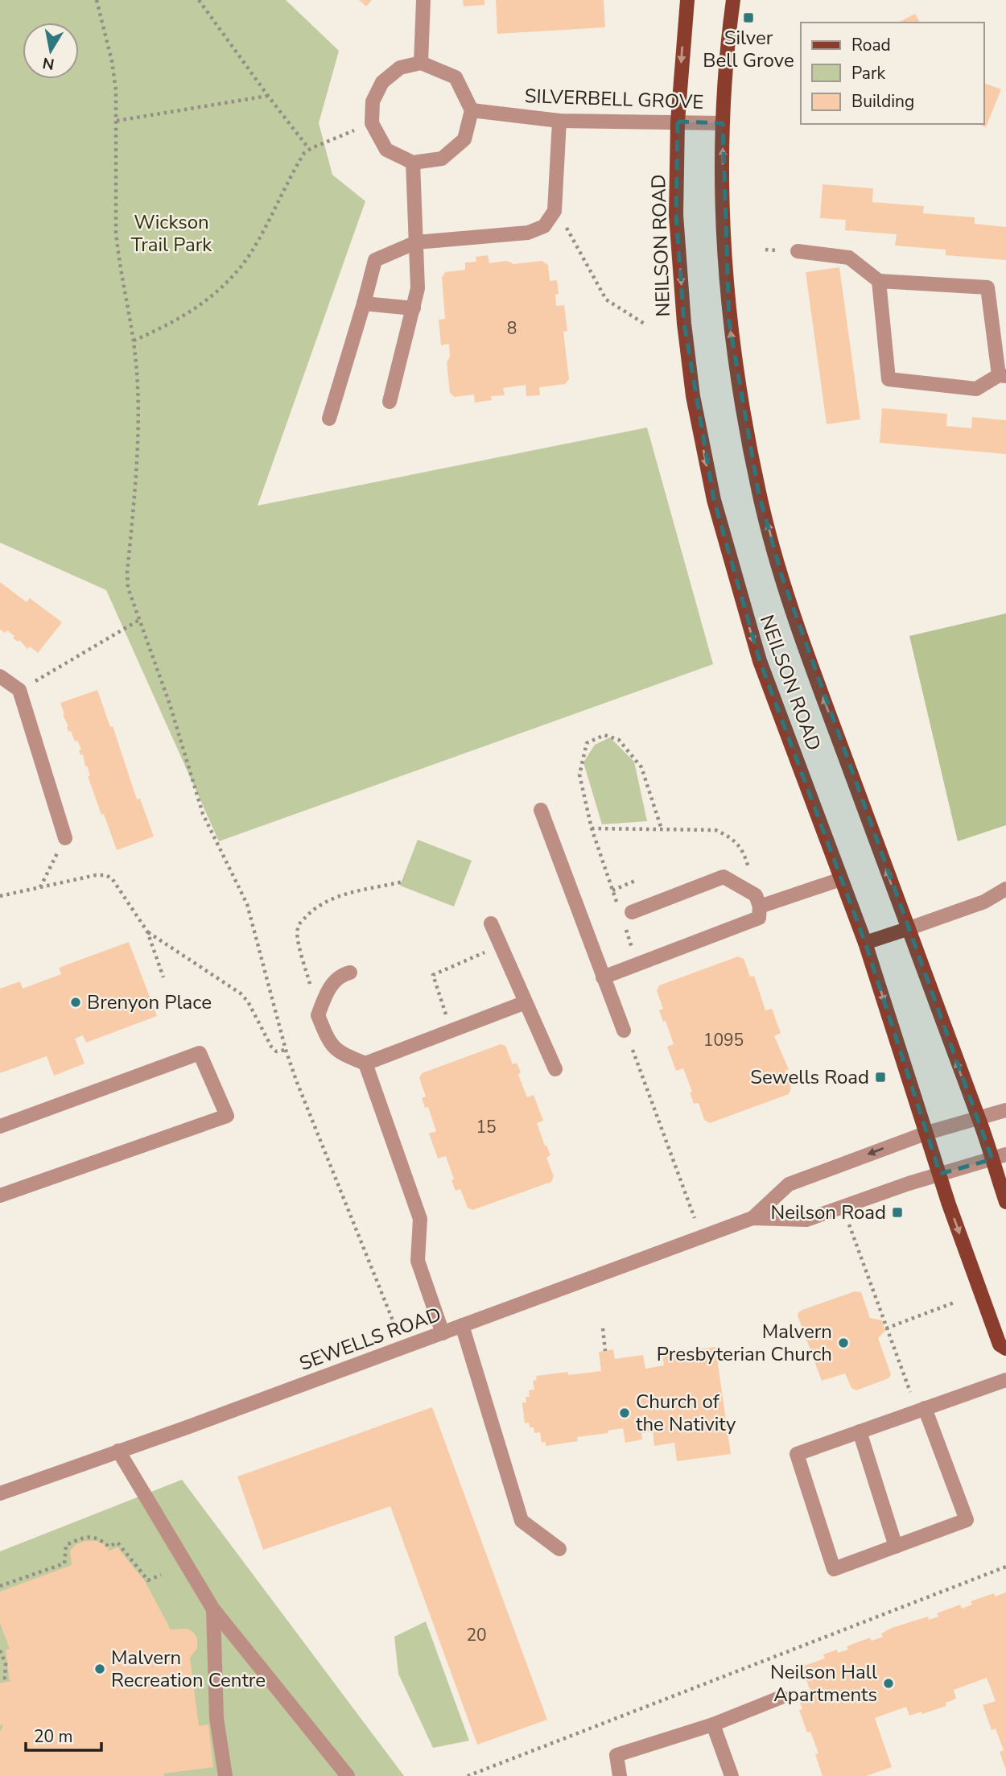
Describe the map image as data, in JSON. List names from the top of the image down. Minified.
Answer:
{"streets":{"main road":["NEILSON ROAD"],"street":["SILVERBELL GROVE","SEWELLS ROAD"]},"crossings":[["SILVERBELL GROVE","NEILSON ROAD"],["NEILSON ROAD","SEWELLS ROAD"]],"parks":["Wickson Trail Park"],"places":{"transit":["Silver Bell Grove","Sewells Road","Neilson Road"],"other":["Brenyon Place","Malvern Presbyterian Church","Church of the Nativity","Malvern Recreation Centre","Neilson Hall Apartments"]},"house_numbers":["8","1095","15","20"],"legend":["Road","Park","Building"],"scale_bar":"20 m","north":"bottom"}
